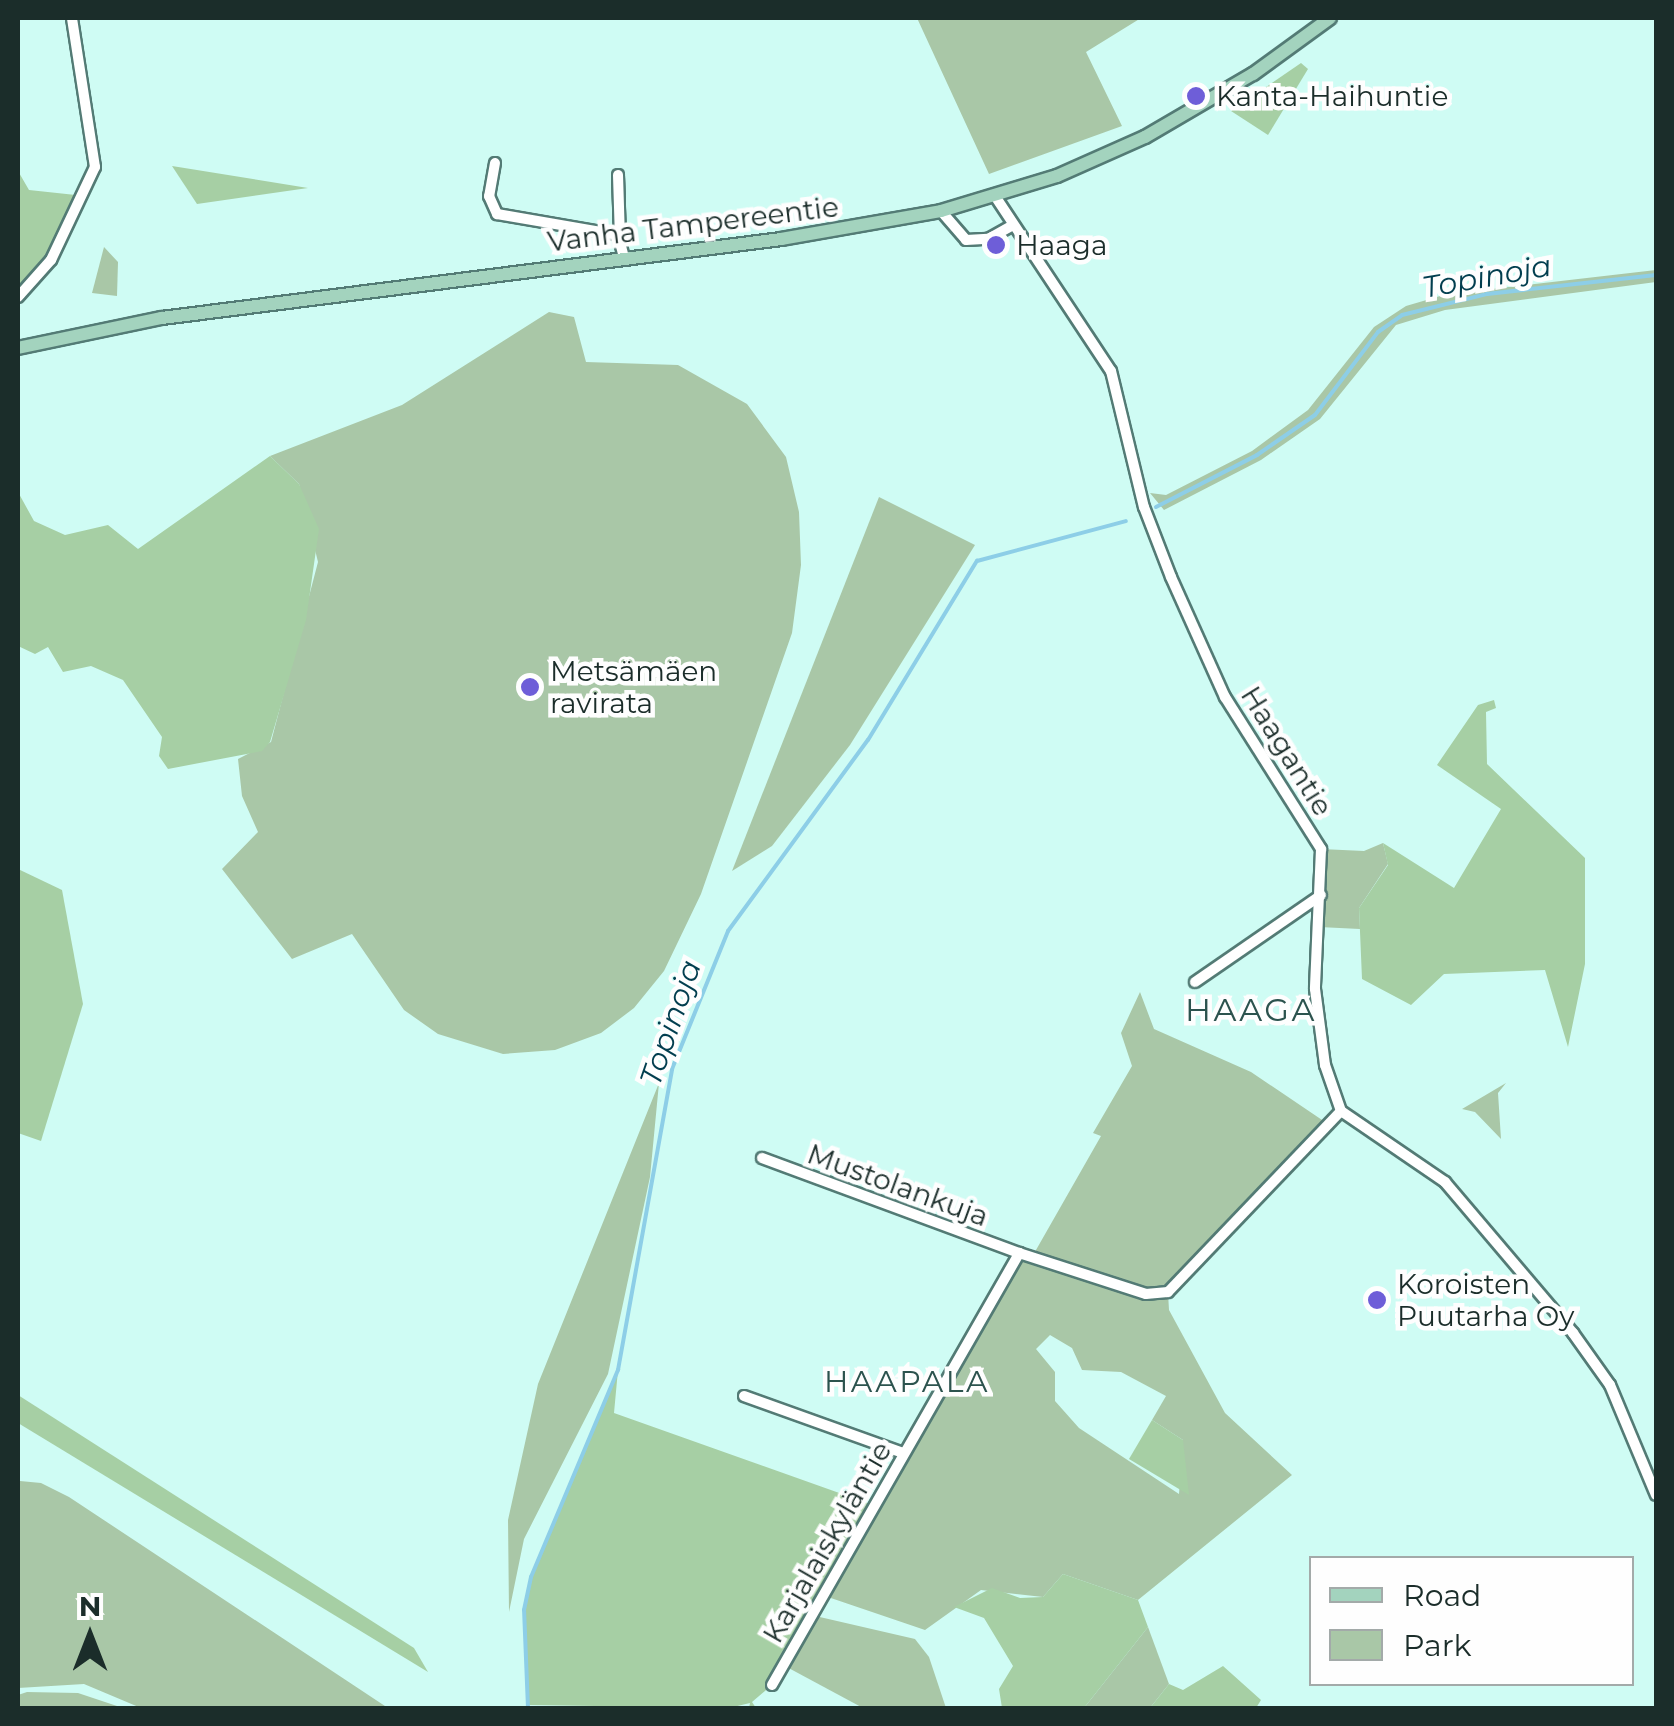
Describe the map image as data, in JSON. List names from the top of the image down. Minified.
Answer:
{"streets":{"main road":["Vanha Tampereentie"],"street":["Haagantie","Mustolankuja","Karjalaiskyläntie"]},"crossings":[["Vanha Tampereentie","Haagantie"],["Mustolankuja","Karjalaiskyläntie"]],"districts":["HAAGA","HAAPALA"],"water":["Topinoja"],"places":["Kanta-Haihuntie","Haaga","Metsämäen ravirata","Koroisten Puutarha Oy"],"legend":["Road","Park"],"north":"top"}
